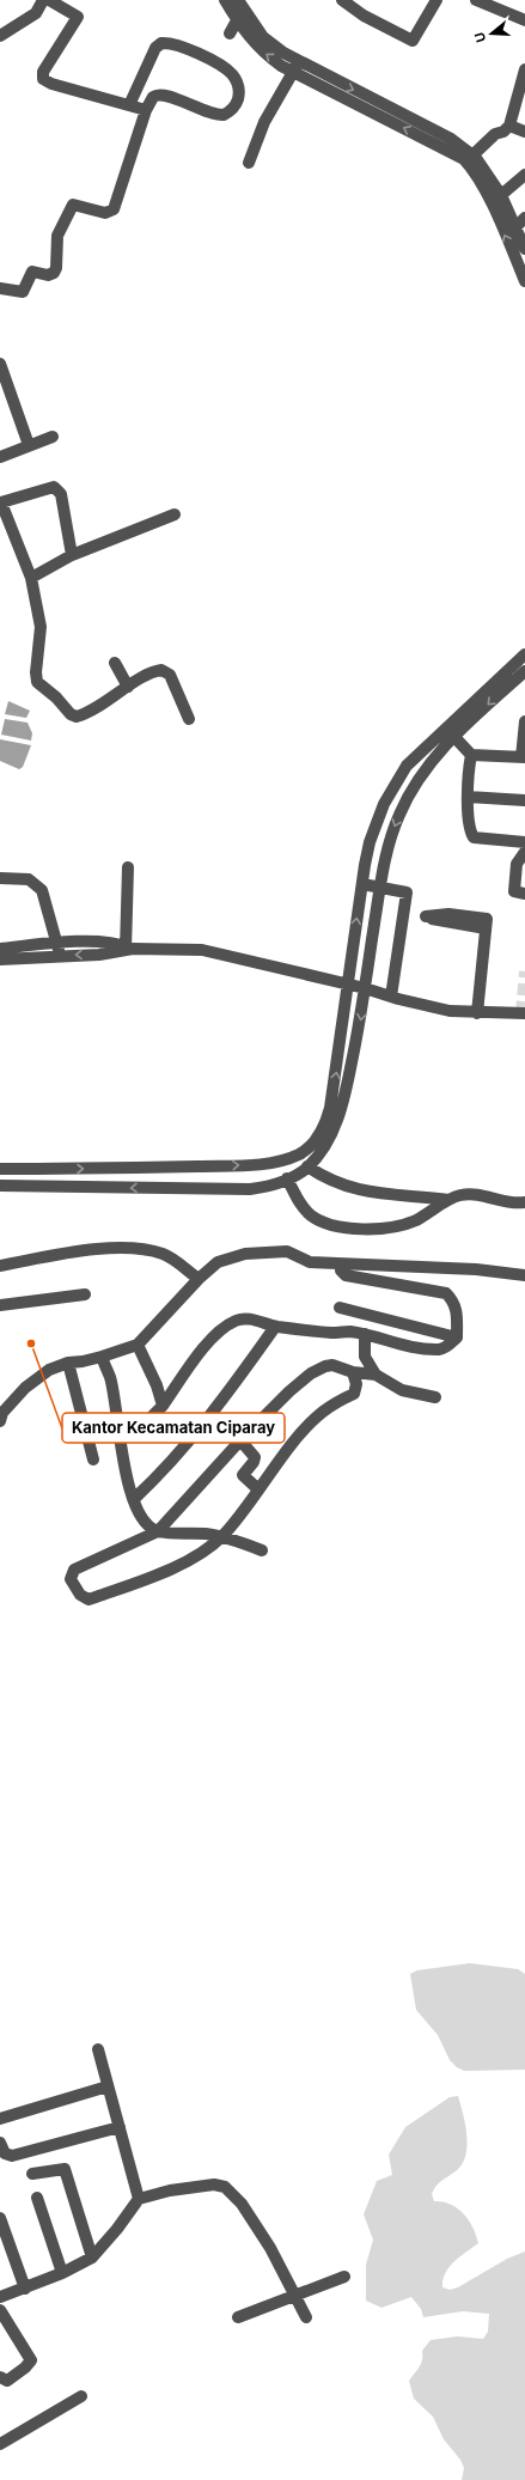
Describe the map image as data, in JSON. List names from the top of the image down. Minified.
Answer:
{"places":["Kantor Kecamatan Ciparay"],"north":"left"}
